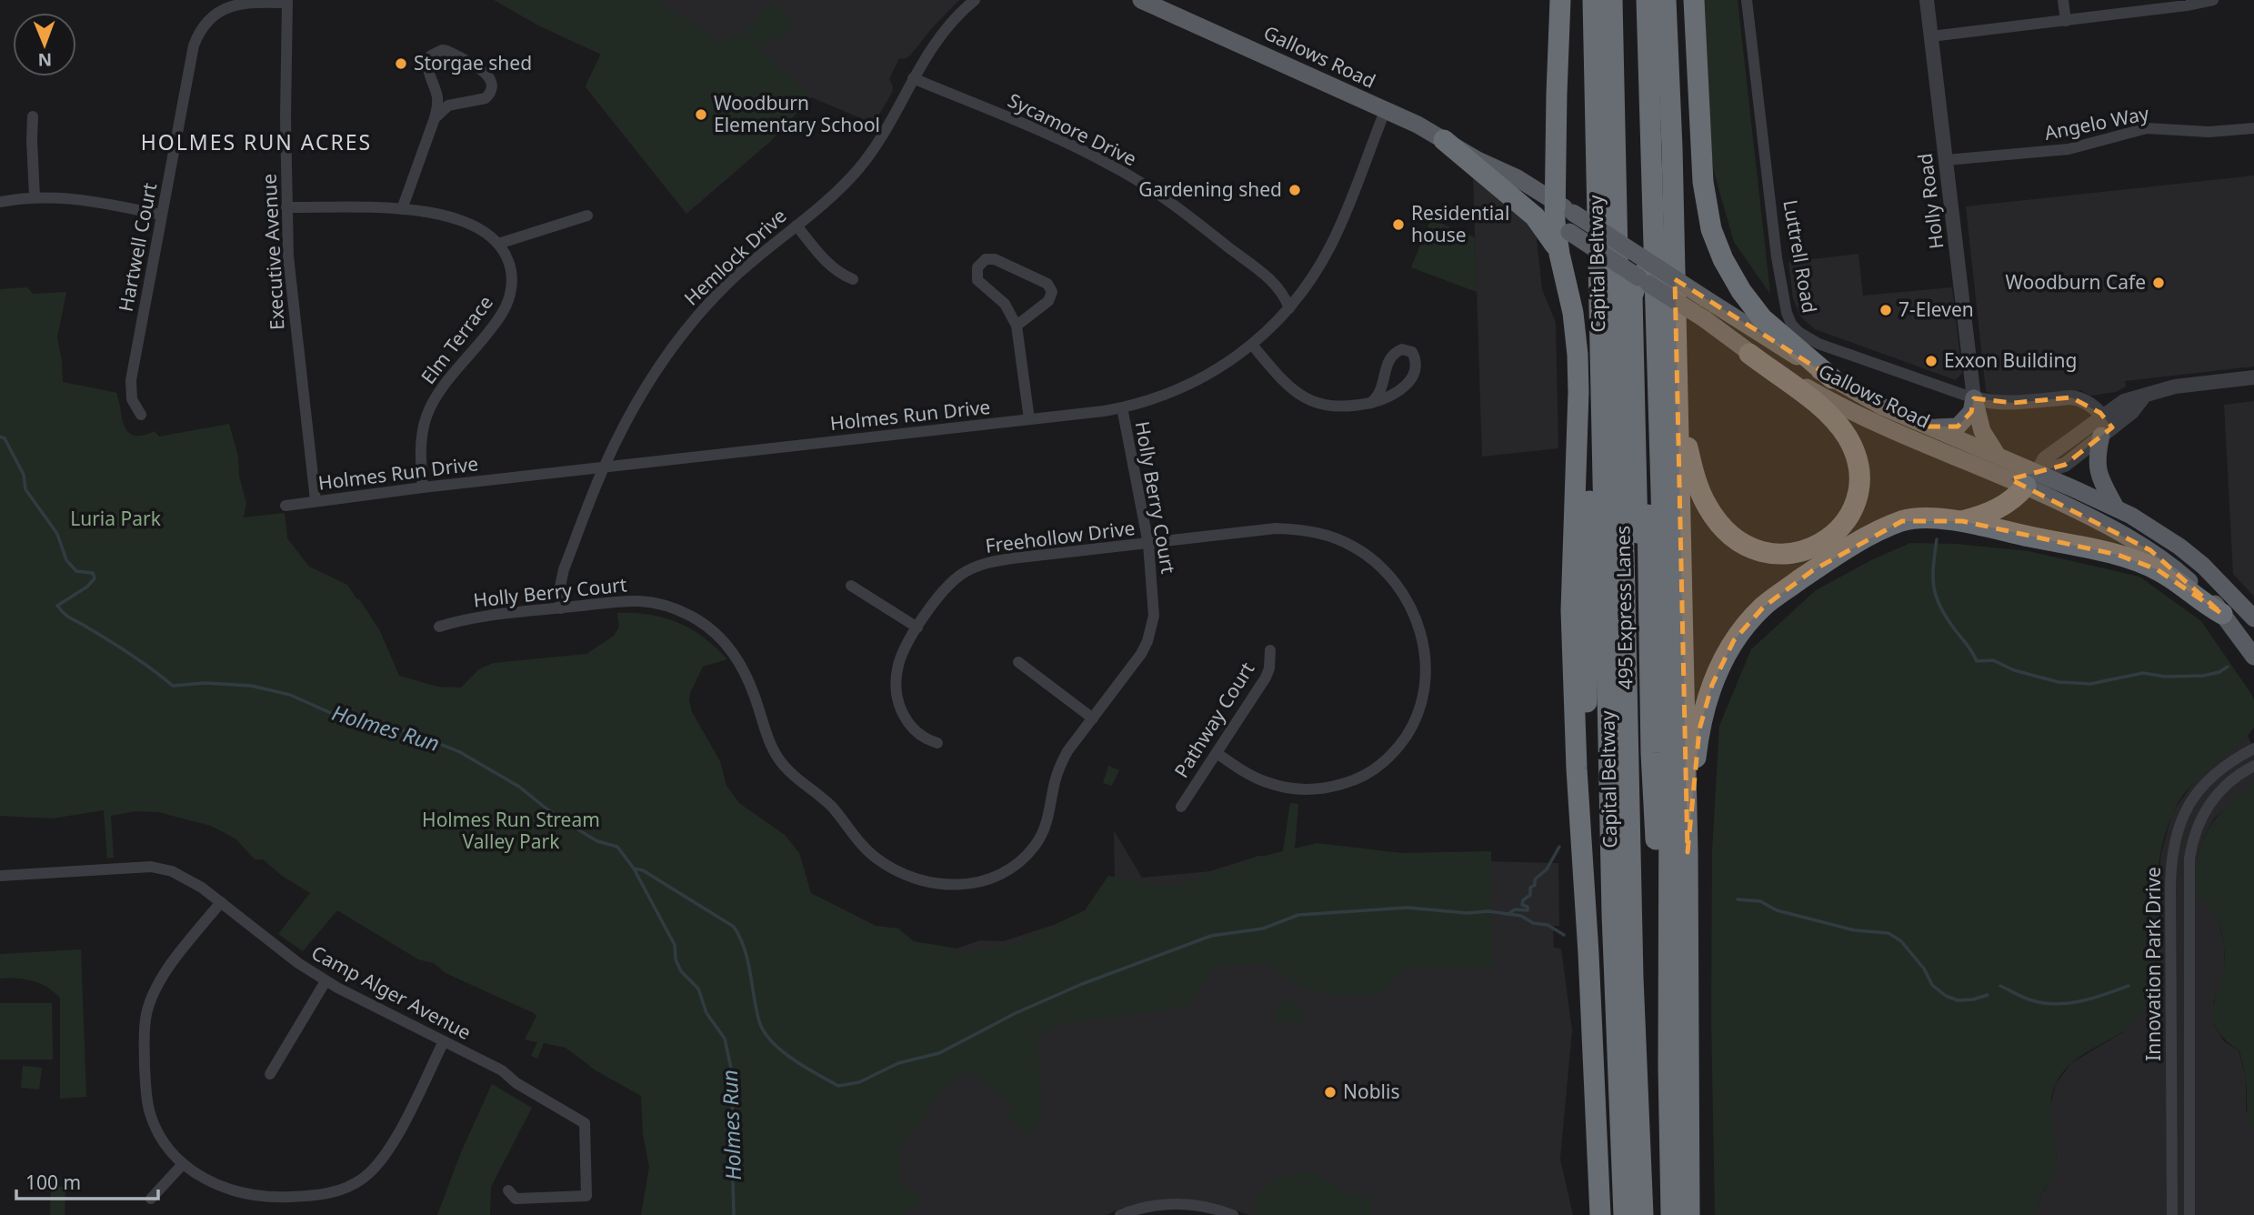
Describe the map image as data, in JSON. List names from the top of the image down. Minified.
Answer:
{"streets":{"highway":["Capital Beltway","495 Express Lanes"],"main road":["Gallows Road"],"street":["Angelo Way","Sycamore Drive","Holly Road","Hartwell Court","Executive Avenue","Luttrell Road","Hemlock Drive","Elm Terrace","Holmes Run Drive","Holly Berry Court","Freehollow Drive","Pathway Court","Innovation Park Drive","Camp Alger Avenue"]},"crossings":[["Gallows Road","Holmes Run Drive"],["Angelo Way","Holly Road"],["Sycamore Drive","Hemlock Drive"],["Sycamore Drive","Holmes Run Drive"],["Holly Road","Luttrell Road"],["Hartwell Court","Executive Avenue"],["Executive Avenue","Elm Terrace"],["Executive Avenue","Holmes Run Drive"],["Hemlock Drive","Holmes Run Drive"],["Hemlock Drive","Holly Berry Court"],["Elm Terrace","Holmes Run Drive"],["Holmes Run Drive","Holly Berry Court"],["Holly Berry Court","Freehollow Drive"],["Freehollow Drive","Pathway Court"]],"districts":["HOLMES RUN ACRES"],"water":["Holmes Run"],"parks":["Luria Park","Holmes Run Stream Valley Park"],"places":["Storgae shed","Woodburn Elementary School","Gardening shed","Residential house","Woodburn Cafe","7-Eleven","Exxon Building","Noblis"],"scale_bar":"100 m","north":"bottom"}
